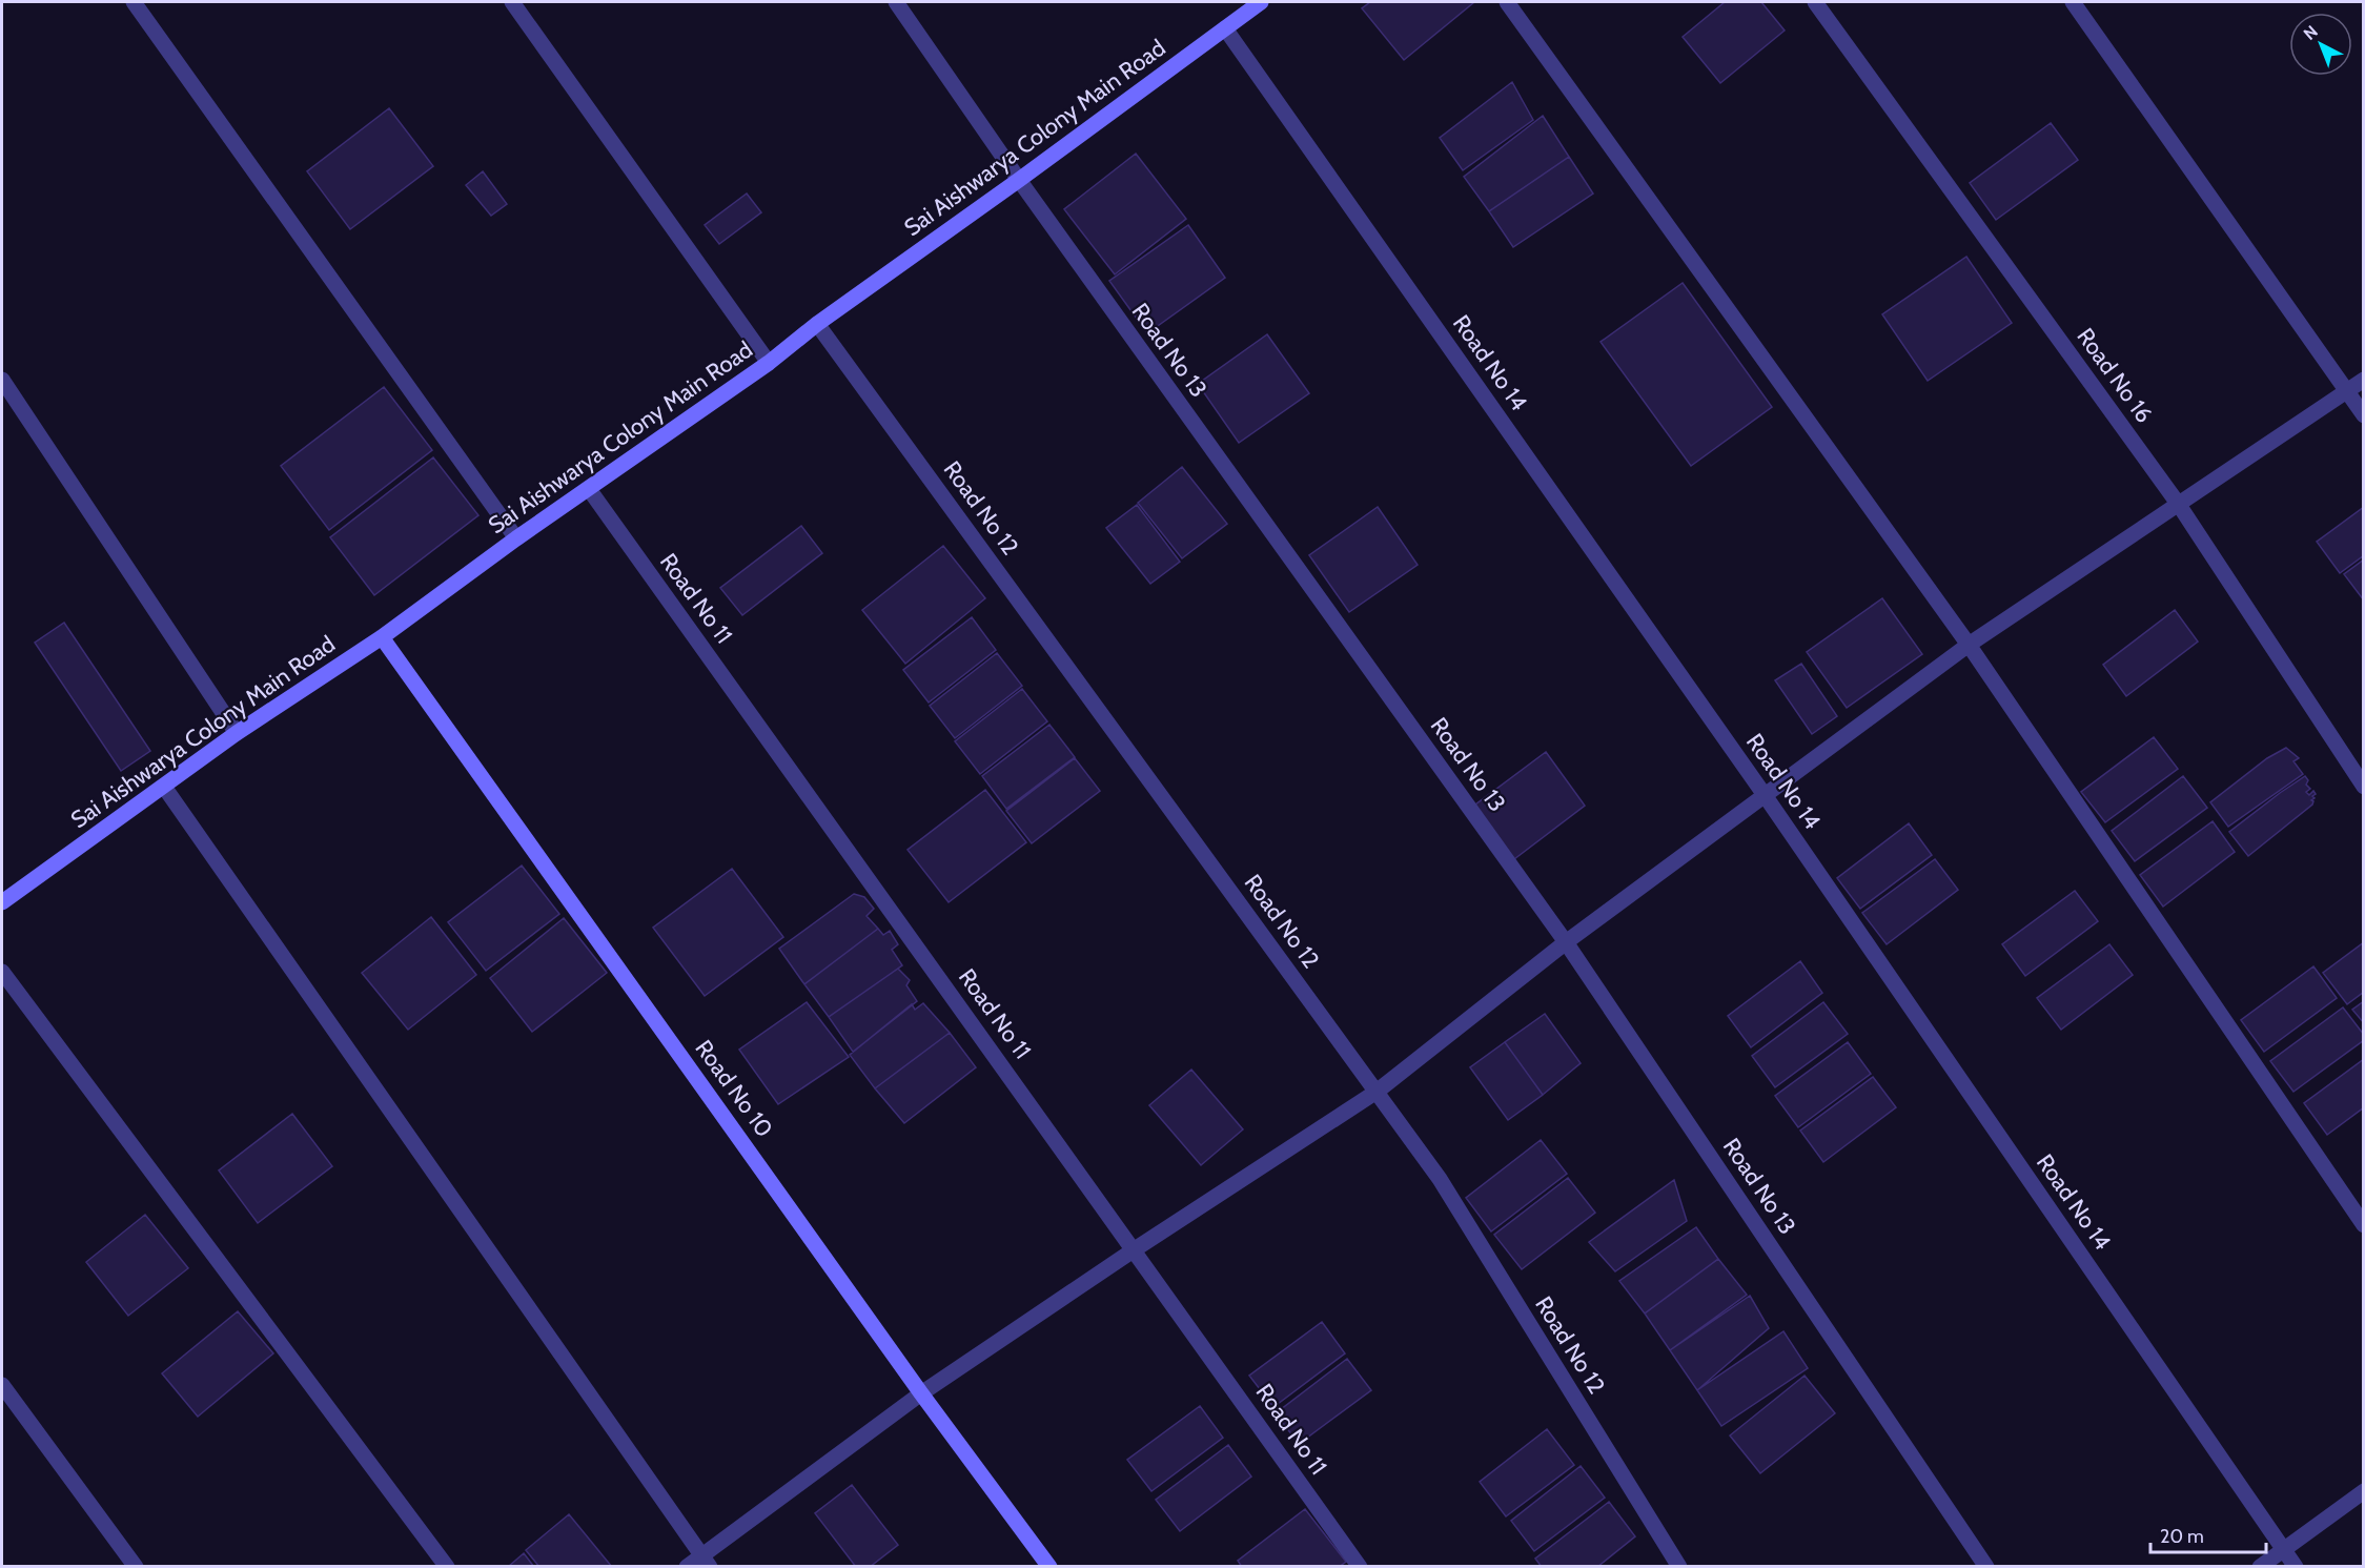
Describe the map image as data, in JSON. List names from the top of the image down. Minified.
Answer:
{"streets":{"street":["Sai Aishwarya Colony Main Road","Road No 13","Road No 14","Road No 16","Road No 12","Road No 11","Road No 10"]},"crossings":[["Sai Aishwarya Colony Main Road","Road No 13"],["Sai Aishwarya Colony Main Road","Road No 14"],["Sai Aishwarya Colony Main Road","Road No 12"],["Sai Aishwarya Colony Main Road","Road No 11"],["Sai Aishwarya Colony Main Road","Road No 10"]],"scale_bar":"20 m","north":"top left"}
